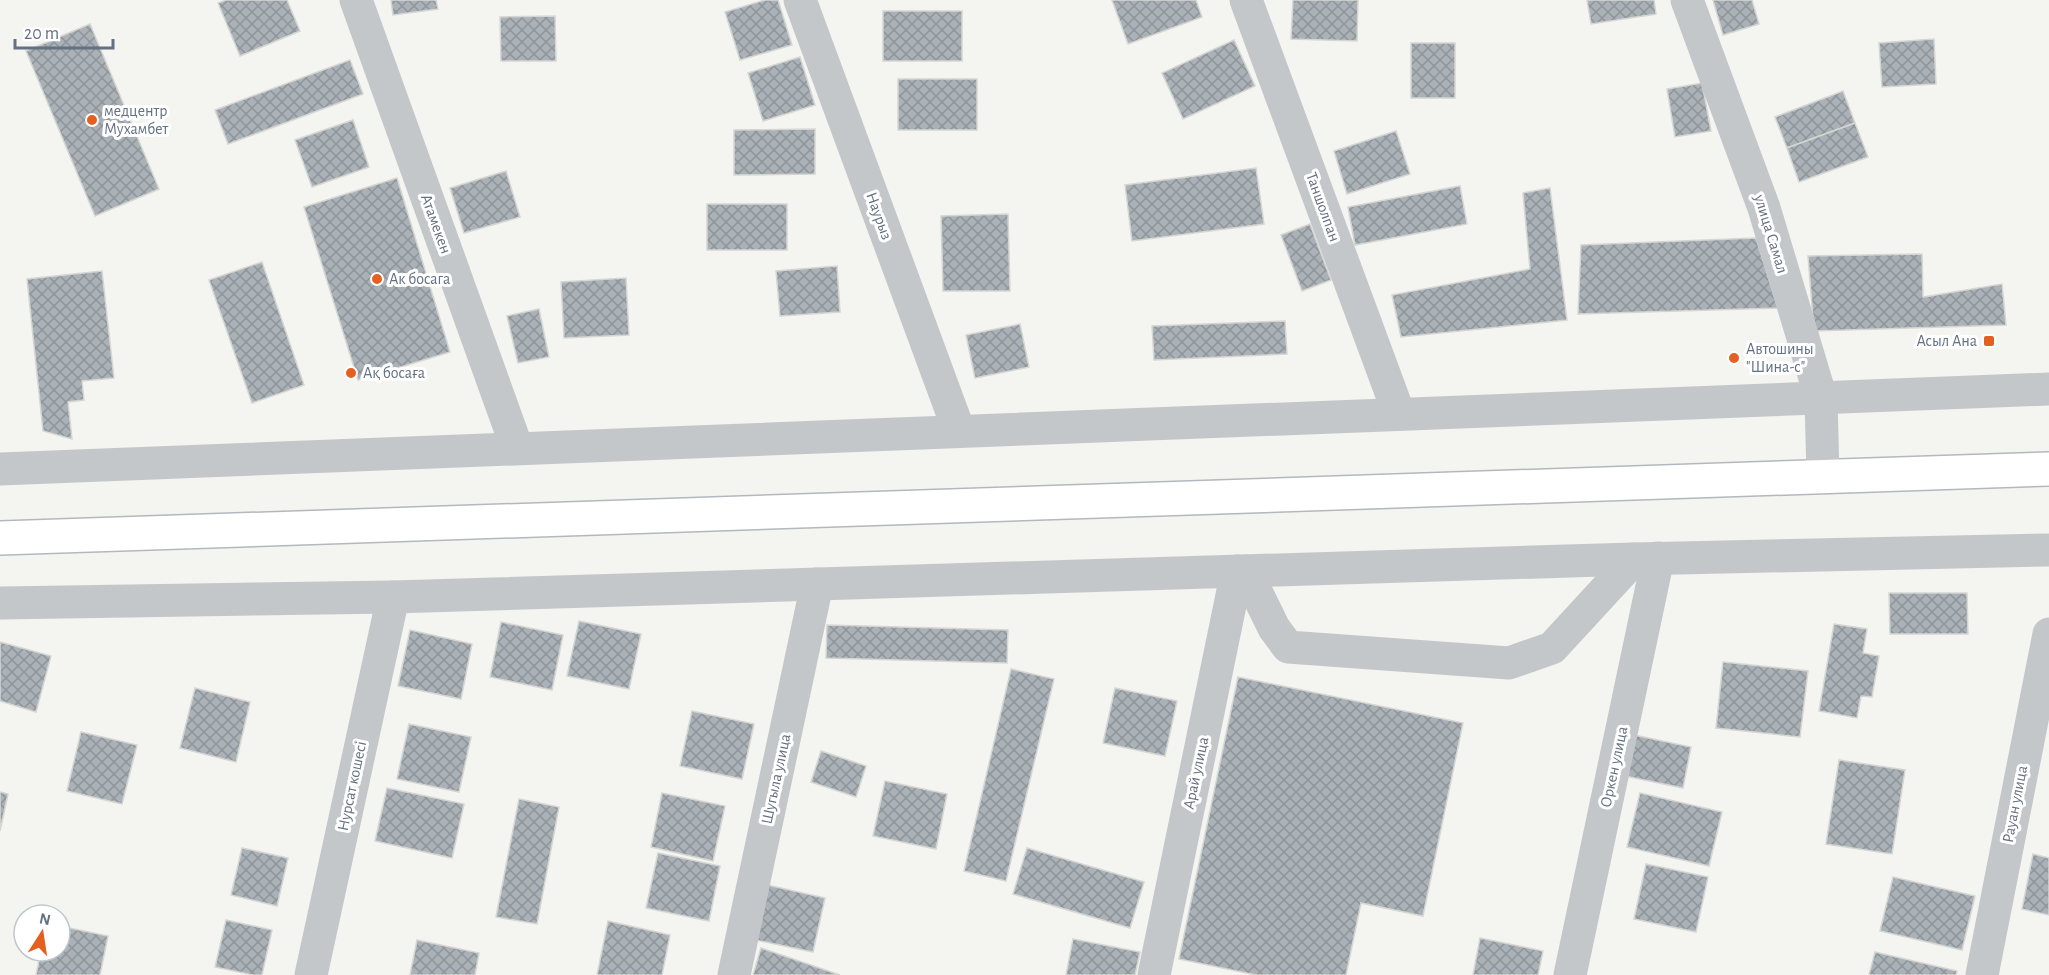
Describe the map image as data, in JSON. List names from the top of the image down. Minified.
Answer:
{"streets":{"street":["Таншолпан","Наурыз","Атамекен","улица Самал","Оркен улица","Арай улица","Шугыла улица","Нурсат кошесi","Рауан улица"]},"places":{"other":["медцентр Мухамбет","Ак босага","Автошины \"Шина-с\"","Ақ босаға"],"transit":["Асыл Ана"]},"scale_bar":"20 m","north":"top"}
